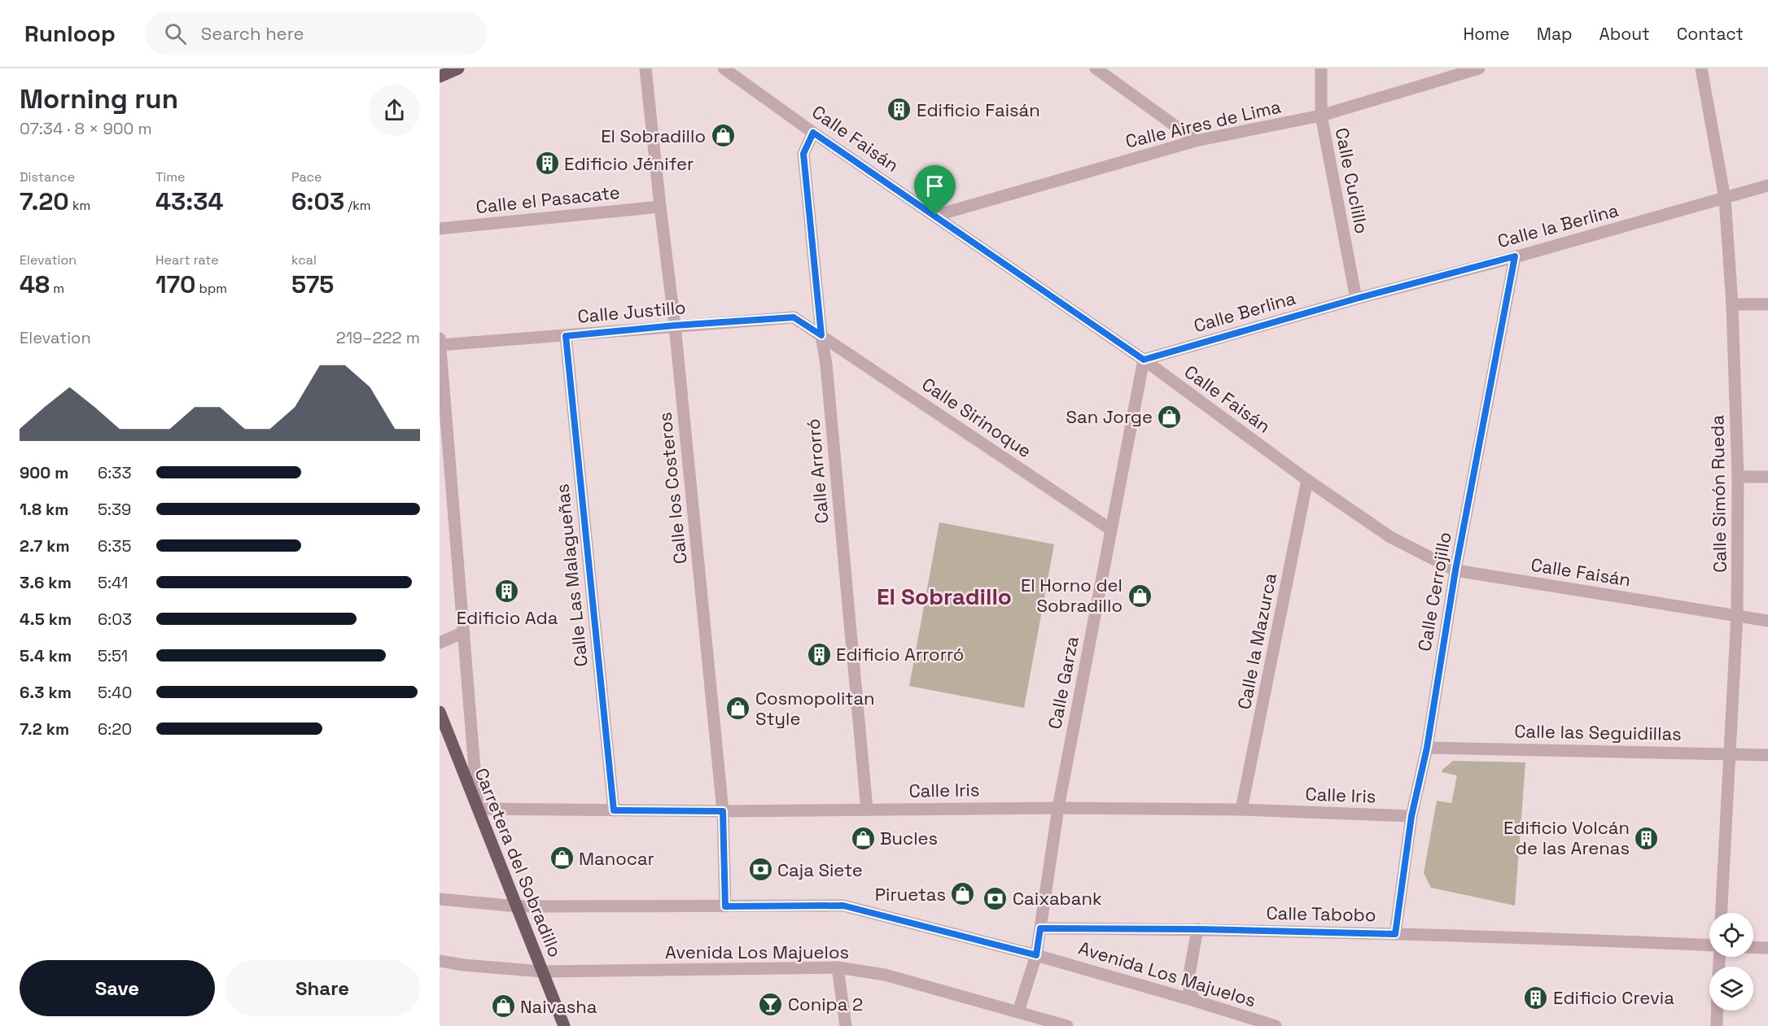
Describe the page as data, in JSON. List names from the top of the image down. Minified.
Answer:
{"streets":{"main road":["Carretera del Sobradillo"],"street":["Calle Aires de Lima","Calle Faisán","Calle Cuclillo","Calle el Pasacate","Calle la Berlina","Calle Justillo","Calle Berlina","Calle Sirinoque","Calle Arrorró","Calle los Costeros","Calle Simón Rueda","Calle Las Malagueñas","Calle Cerrojillo","Calle la Mazurca","Calle Garza","Calle las Seguidillas","Calle Iris","Calle Tabobo","Avenida Los Majuelos"]},"crossings":[["Calle Aires de Lima","Calle Faisán"],["Calle Aires de Lima","Calle Cuclillo"],["Calle Faisán","Calle Berlina"],["Calle Faisán","Calle Arrorró"],["Calle Faisán","Calle Simón Rueda"],["Calle Faisán","Calle Cerrojillo"],["Calle Faisán","Calle la Mazurca"],["Calle Faisán","Calle Garza"],["Calle Cuclillo","Calle la Berlina"],["Calle Cuclillo","Calle Berlina"],["Calle el Pasacate","Calle los Costeros"],["Calle la Berlina","Calle Berlina"],["Calle la Berlina","Calle Simón Rueda"],["Calle la Berlina","Calle Cerrojillo"],["Calle Justillo","Calle Sirinoque"],["Calle Justillo","Calle Arrorró"],["Calle Justillo","Calle los Costeros"],["Calle Justillo","Calle Las Malagueñas"],["Calle Berlina","Calle Garza"],["Calle Sirinoque","Calle Arrorró"],["Calle Sirinoque","Calle Garza"],["Calle Arrorró","Calle Iris"],["Calle los Costeros","Calle Iris"],["Calle los Costeros","Avenida Los Majuelos"],["Calle Simón Rueda","Calle las Seguidillas"],["Calle Las Malagueñas","Calle Iris"],["Calle Cerrojillo","Calle las Seguidillas"],["Calle Cerrojillo","Calle Iris"],["Calle Cerrojillo","Calle Tabobo"],["Calle la Mazurca","Calle Iris"],["Calle Garza","Calle Iris"],["Calle Garza","Calle Tabobo"],["Calle Garza","Avenida Los Majuelos"],["Calle Iris","Carretera del Sobradillo"],["Carretera del Sobradillo","Avenida Los Majuelos"]],"districts":["El Sobradillo"],"places":{"building":["Edificio Faisán","Edificio Jénifer","Edificio Ada","Edificio Arrorró","Edificio Volcán de las Arenas","Edificio Crevia"],"shop":["El Sobradillo","San Jorge","El Horno del Sobradillo","Cosmopolitan Style","Bucles","Manocar","Piruetas","Naivasha"],"bank":["Caja Siete","Caixabank"],"bar":["Conipa 2"]},"page":{"header":"Runloop","search":"Search here","nav":["Home","Map","About","Contact"],"heading":["Morning run","07:34 · 8 × 900 m"],"stats":[["Distance","7.20 km"],["Time","43:34"],["Pace","6:03 /km"],["Elevation","48 m"],["Heart rate","170 bpm"],["kcal","575"]],"chart":["Elevation","219–222 m"],"list":[{"name":"900 m","note":"6:33"},{"name":"1.8 km","note":"5:39"},{"name":"2.7 km","note":"6:35"},{"name":"3.6 km","note":"5:41"},{"name":"4.5 km","note":"6:03"},{"name":"5.4 km","note":"5:51"},{"name":"6.3 km","note":"5:40"},{"name":"7.2 km","note":"6:20"}],"buttons":["Save","Share"]}}
